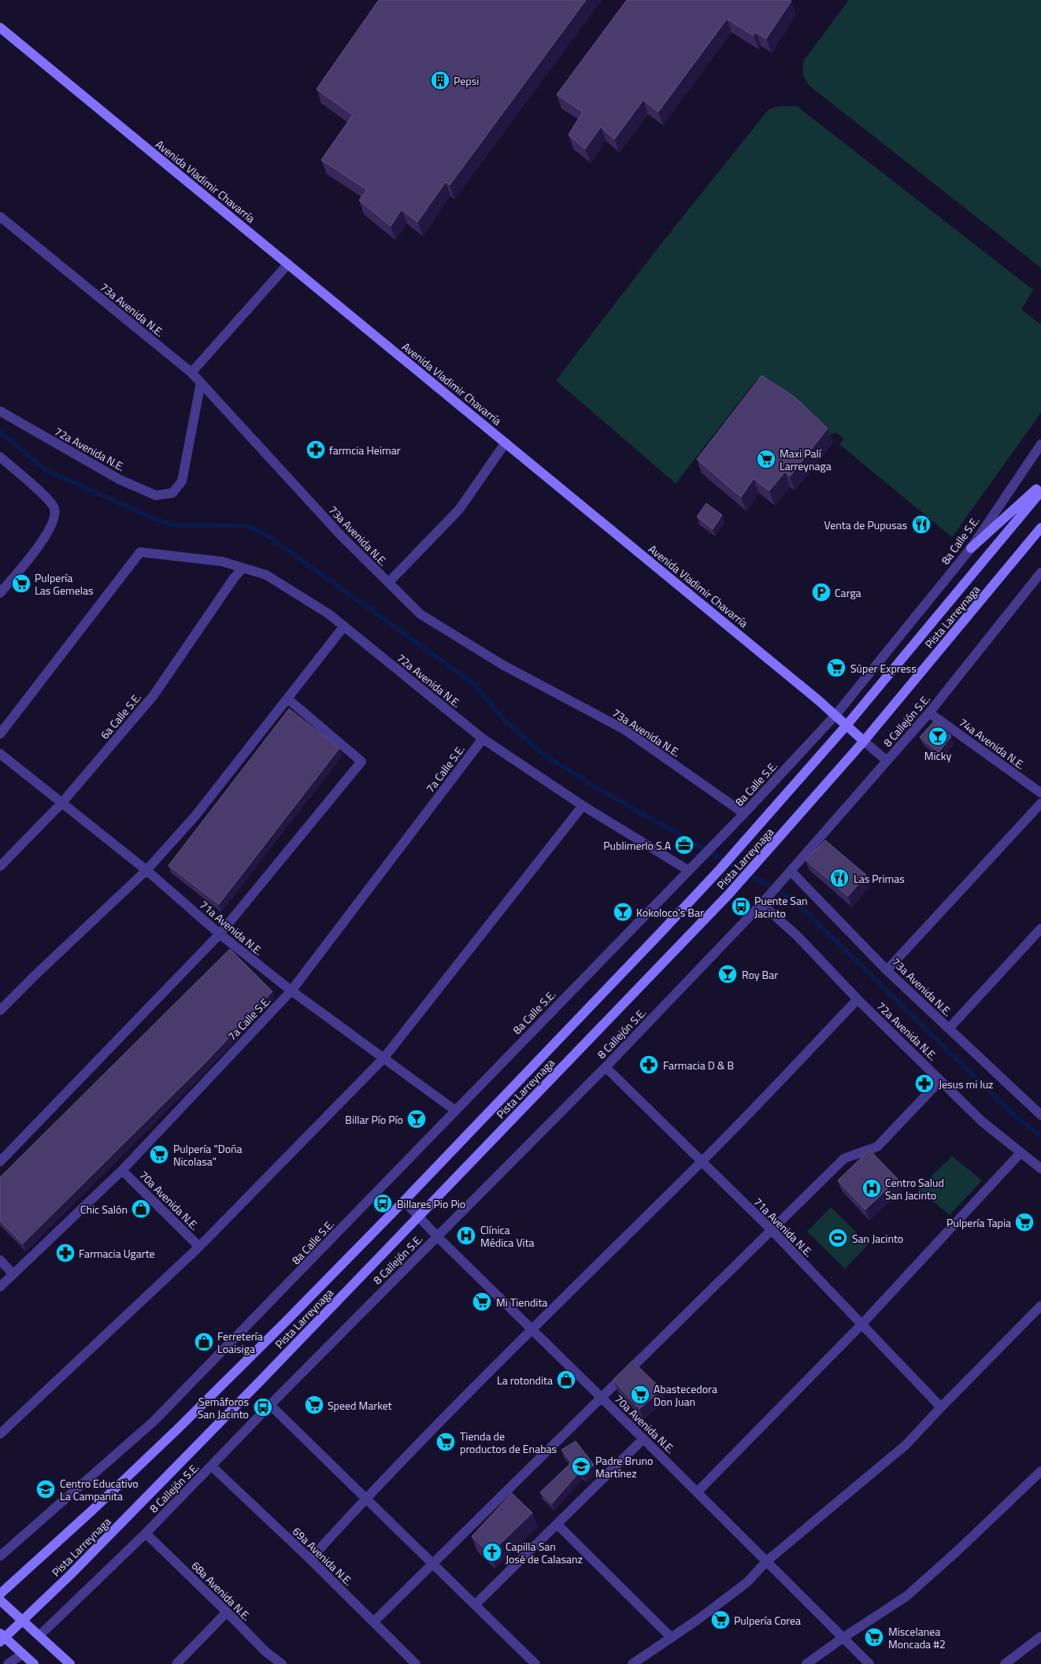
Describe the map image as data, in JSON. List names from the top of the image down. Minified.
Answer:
{"streets":{"main road":["Avenida Vladimir Chavarría","Pista Larreynaga"],"street":["73a Avenida N.E.","72a Avenida N.E.","8a Calle S.E.","6a Calle S.E.","8 Callejón S.E.","74a Avenida N.E.","7a Calle S.E.","71a Avenida N.E.","70a Avenida N.E.","69a Avenida N.E.","68a Avenida N.E."]},"crossings":[["Avenida Vladimir Chavarría","8a Calle S.E."],["Avenida Vladimir Chavarría","Pista Larreynaga"],["Avenida Vladimir Chavarría","8 Callejón S.E."],["73a Avenida N.E.","72a Avenida N.E."],["73a Avenida N.E.","8a Calle S.E."],["73a Avenida N.E.","8 Callejón S.E."],["72a Avenida N.E.","8a Calle S.E."],["72a Avenida N.E.","6a Calle S.E."],["72a Avenida N.E.","8 Callejón S.E."],["72a Avenida N.E.","7a Calle S.E."],["8a Calle S.E.","71a Avenida N.E."],["Pista Larreynaga","70a Avenida N.E."],["6a Calle S.E.","71a Avenida N.E."],["8 Callejón S.E.","74a Avenida N.E."],["8 Callejón S.E.","71a Avenida N.E."],["8 Callejón S.E.","70a Avenida N.E."],["8 Callejón S.E.","69a Avenida N.E."],["8 Callejón S.E.","68a Avenida N.E."],["7a Calle S.E.","71a Avenida N.E."],["7a Calle S.E.","70a Avenida N.E."]],"places":{"building":["Pepsi"],"pharmacy":["farmcia Heimar","Farmacia D & B","Jesus mi luz","Farmacia Ugarte"],"supermarket":["Maxi Palí Larreynaga","Pulpería Las Gemelas","Súper Express","Pulpería \"Doña Nicolasa\"","Pulpería Tapia","Mi Tiendita","Abastecedora Don Juan","Speed Market","Tienda de productos de Enabas","Pulpería Corea","Miscelanea Moncada #2"],"restaurant":["Venta de Pupusas","Las Primas"],"parking":["Carga"],"bar":["Micky","Kokoloco's Bar","Roy Bar","Billar Pío Pío"],"office":["Publimerlo S.A"],"bus stop":["Puente San Jacinto","Billares Pio Pio","Semáforos San Jacinto"],"hospital":["Centro Salud San Jacinto","Clínica Médica Vita"],"shop":["Chic Salón","Ferretería Loaisiga","La rotondita"],"sports":["San Jacinto"],"school or university":["Padre Bruno Martínez","Centro Educativo La Campanita"],"church":["Capilla San José de Calasanz"]}}
